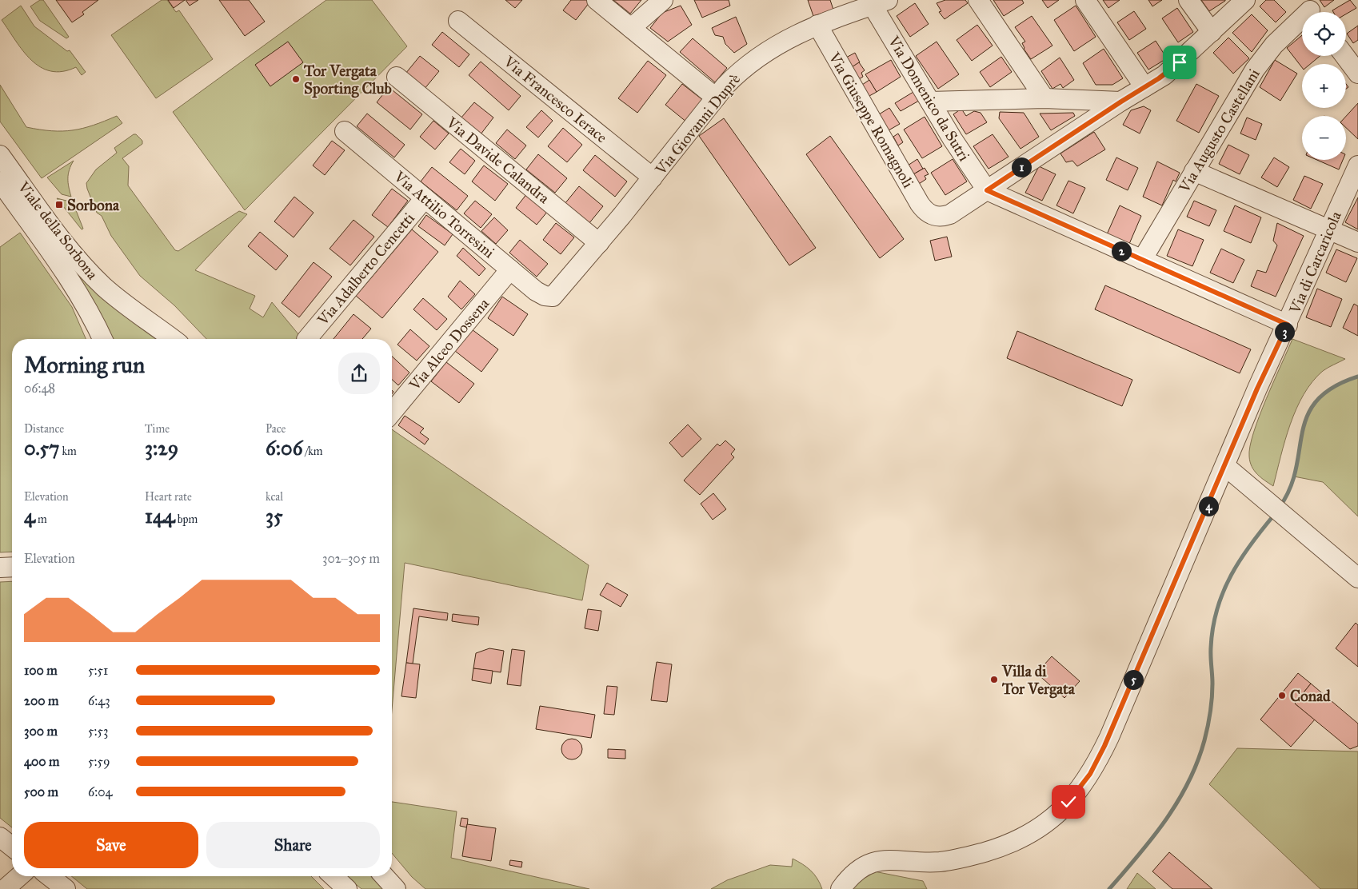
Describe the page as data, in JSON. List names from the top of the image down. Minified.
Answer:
{"streets":{"street":["Via Domenico da Sutri","Via Francesco Ierace","Via Giuseppe Romagnoli","Via Giovanni Duprè","Via Augusto Castellani","Via Davide Calandra","Via Attilio Torresini","Viale della Sorbona","Via di Carcaricola","Via Adalberto Cencetti","Via Alceo Dossena"]},"crossings":[["Via Domenico da Sutri","Via Giuseppe Romagnoli"],["Via Domenico da Sutri","Via Giovanni Duprè"],["Via Francesco Ierace","Via Giovanni Duprè"],["Via Giuseppe Romagnoli","Via Giovanni Duprè"],["Via Giovanni Duprè","Via Davide Calandra"],["Via Giovanni Duprè","Via Attilio Torresini"],["Via Attilio Torresini","Via Adalberto Cencetti"],["Via Attilio Torresini","Via Alceo Dossena"]],"places":{"other":["Tor Vergata Sporting Club","Villa di Tor Vergata","Conad"],"transit":["Sorbona"]},"page":{"map_buttons":["+","−"],"pins":["1","2","3","4","5"],"heading":["Morning run","06:48"],"stats":[["Distance","0.57 km"],["Time","3:29"],["Pace","6:06 /km"],["Elevation","4 m"],["Heart rate","144 bpm"],["kcal","35"]],"chart":["Elevation","302–305 m"],"list":[{"name":"100 m","note":"5:51"},{"name":"200 m","note":"6:43"},{"name":"300 m","note":"5:53"},{"name":"400 m","note":"5:59"},{"name":"500 m","note":"6:04"}],"buttons":["Save","Share"]}}
